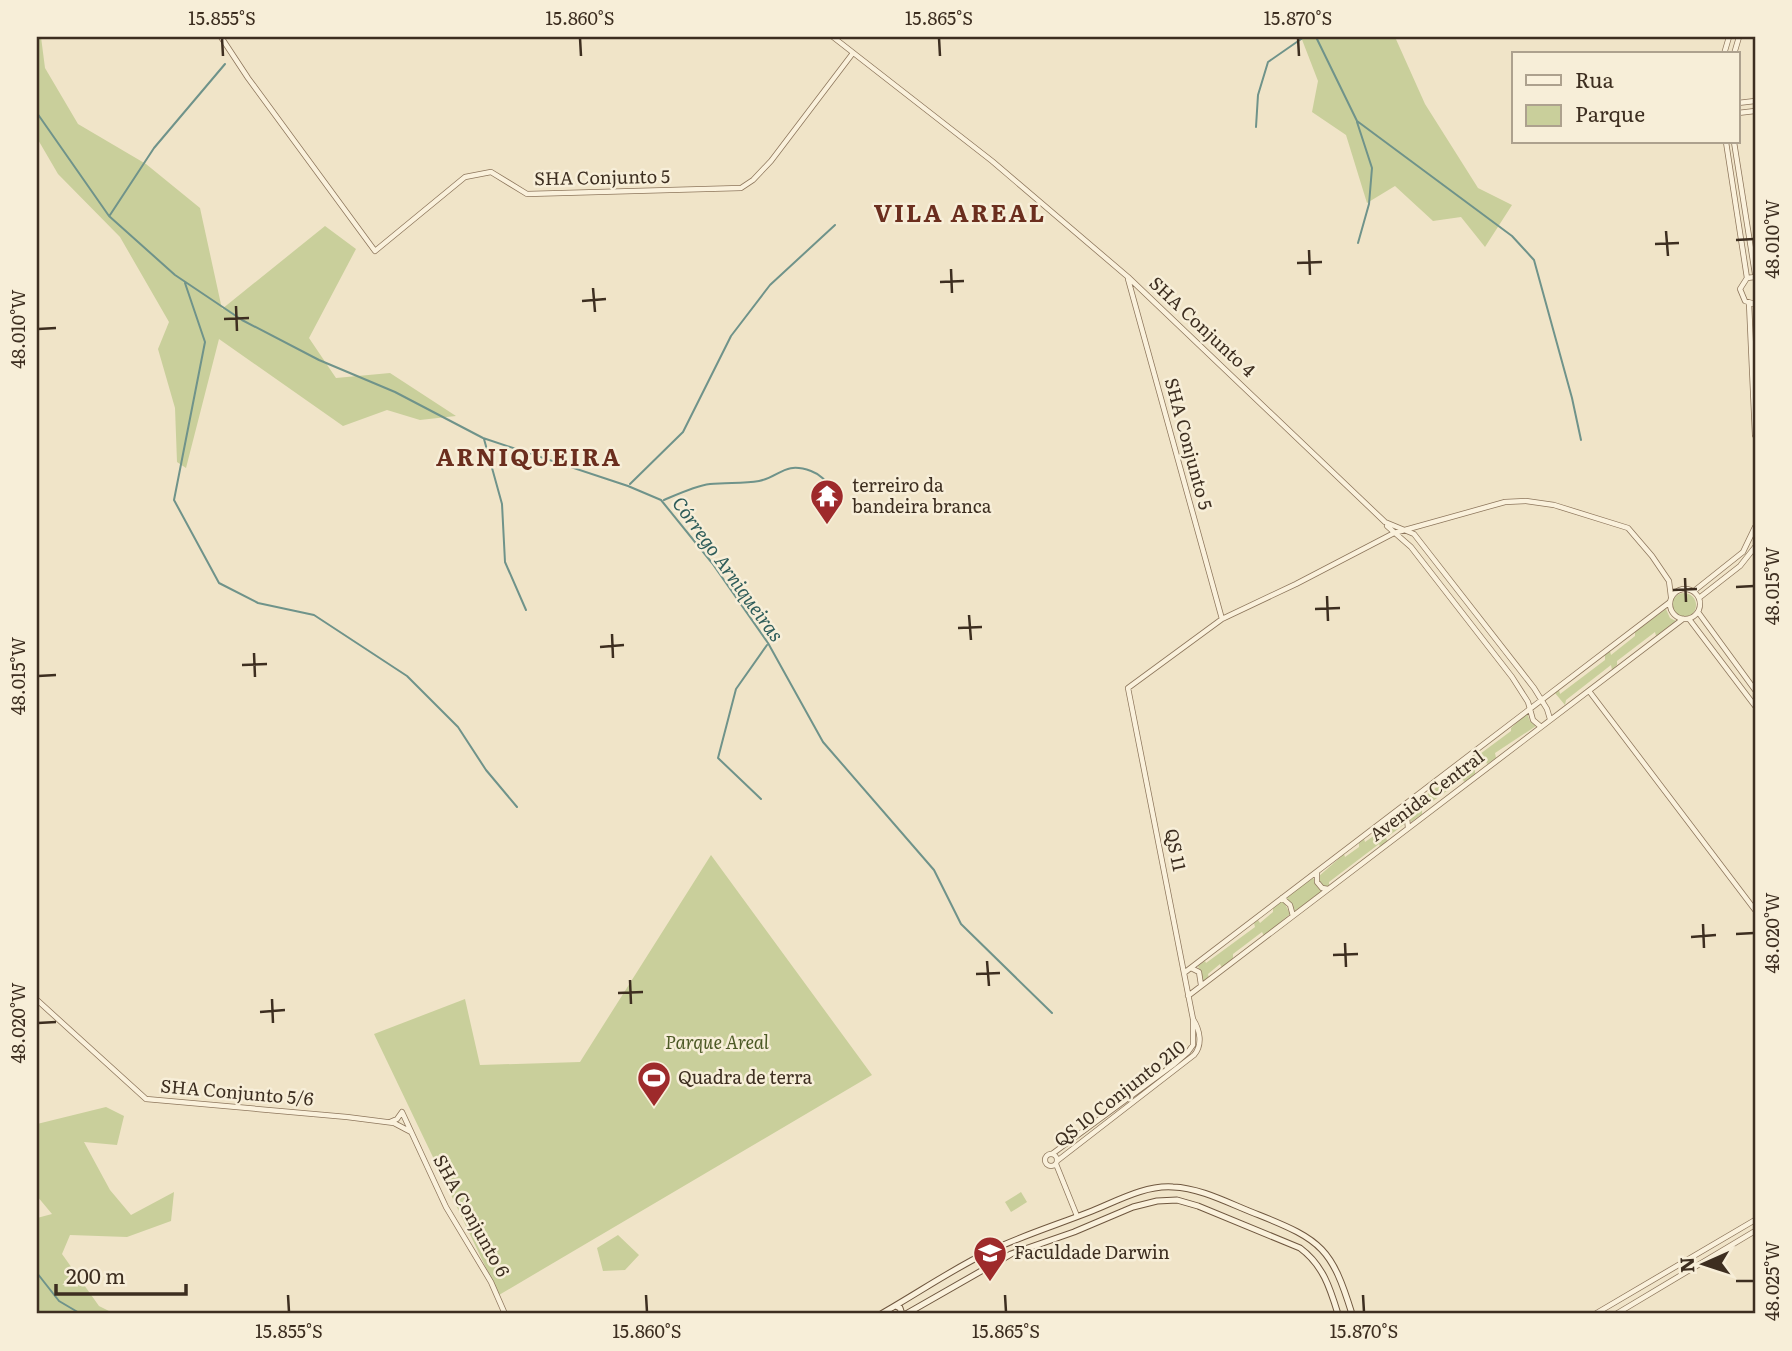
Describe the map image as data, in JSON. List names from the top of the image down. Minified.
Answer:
{"streets":{"street":["SHA Conjunto 5","SHA Conjunto 4","Avenida Central","QS 11","SHA Conjunto 5/6","QS 10 Conjunto 210","SHA Conjunto 6"]},"crossings":[["SHA Conjunto 5","SHA Conjunto 4"],["SHA Conjunto 5","QS 11"],["SHA Conjunto 4","Avenida Central"],["Avenida Central","QS 11"],["QS 11","QS 10 Conjunto 210"],["SHA Conjunto 5/6","SHA Conjunto 6"]],"districts":["VILA AREAL","ARNIQUEIRA"],"water":["Córrego Arniqueiras"],"parks":["Parque Areal"],"places":{"temple":["terreiro da bandeira branca"],"sports":["Quadra de terra"],"school or university":["Faculdade Darwin"]},"legend":["Rua","Parque"],"scale_bar":"200 m","north":"left","coordinates":["15.855°S","15.860°S","15.865°S","15.870°S","48.010°W","48.015°W","48.020°W","48.025°W"]}
